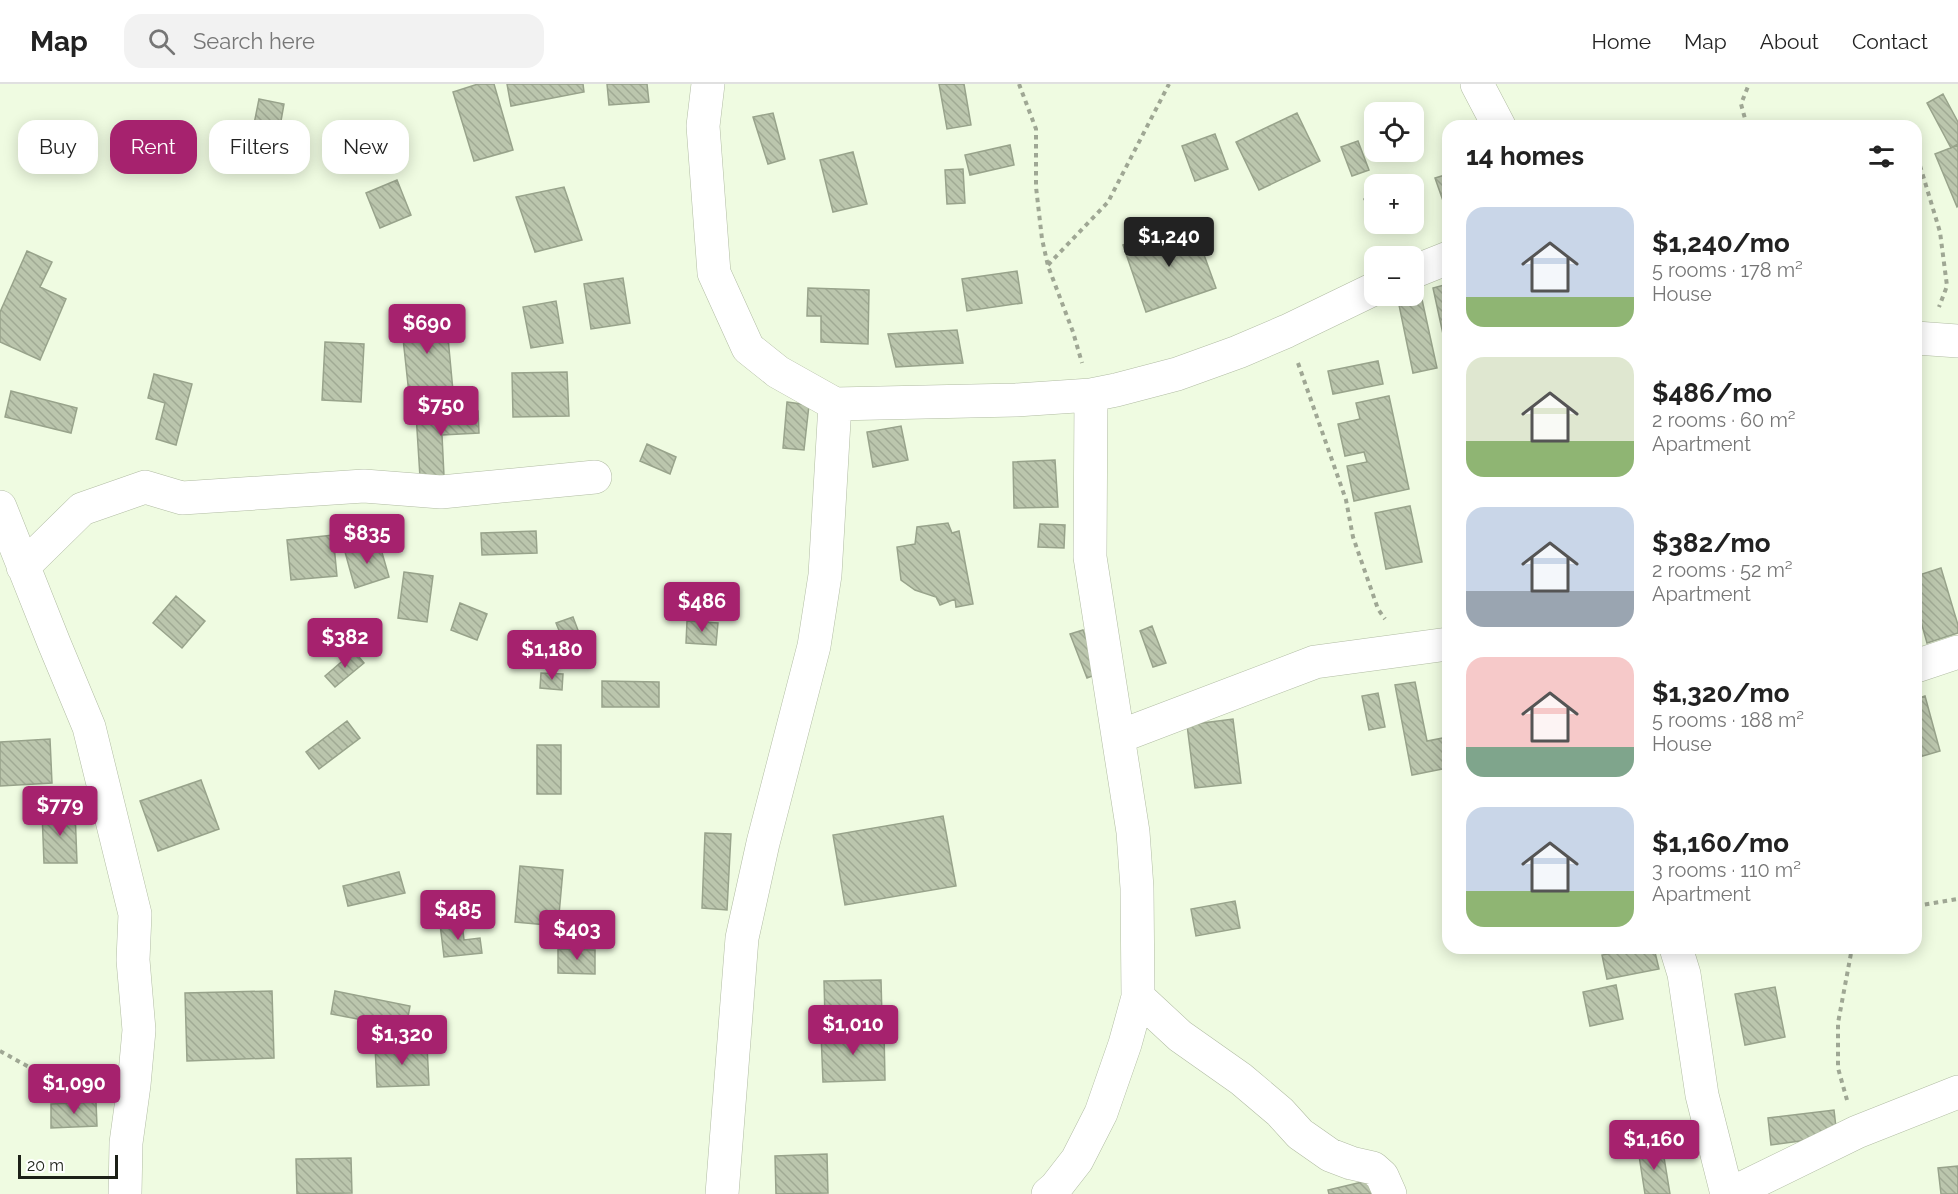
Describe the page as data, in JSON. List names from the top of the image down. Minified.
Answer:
{"scale_bar":"20 m","page":{"header":"Map","search":"Search here","nav":["Home","Map","About","Contact"],"map_buttons":["+","−"],"chip":["Buy","Rent","Filters","New"],"heading":"14 homes","list":[{"name":"$1,240/mo","note":"5 rooms · 178 m² · House"},{"name":"$486/mo","note":"2 rooms · 60 m² · Apartment"},{"name":"$382/mo","note":"2 rooms · 52 m² · Apartment"},{"name":"$1,320/mo","note":"5 rooms · 188 m² · House"},{"name":"$1,160/mo","note":"3 rooms · 110 m² · Apartment"}],"price":["$1,240","$690","$750","$835","$486","$382","$1,180","$779","$485","$403","$1,010","$1,320","$1,090","$1,160"],"scale":"20 m"}}
